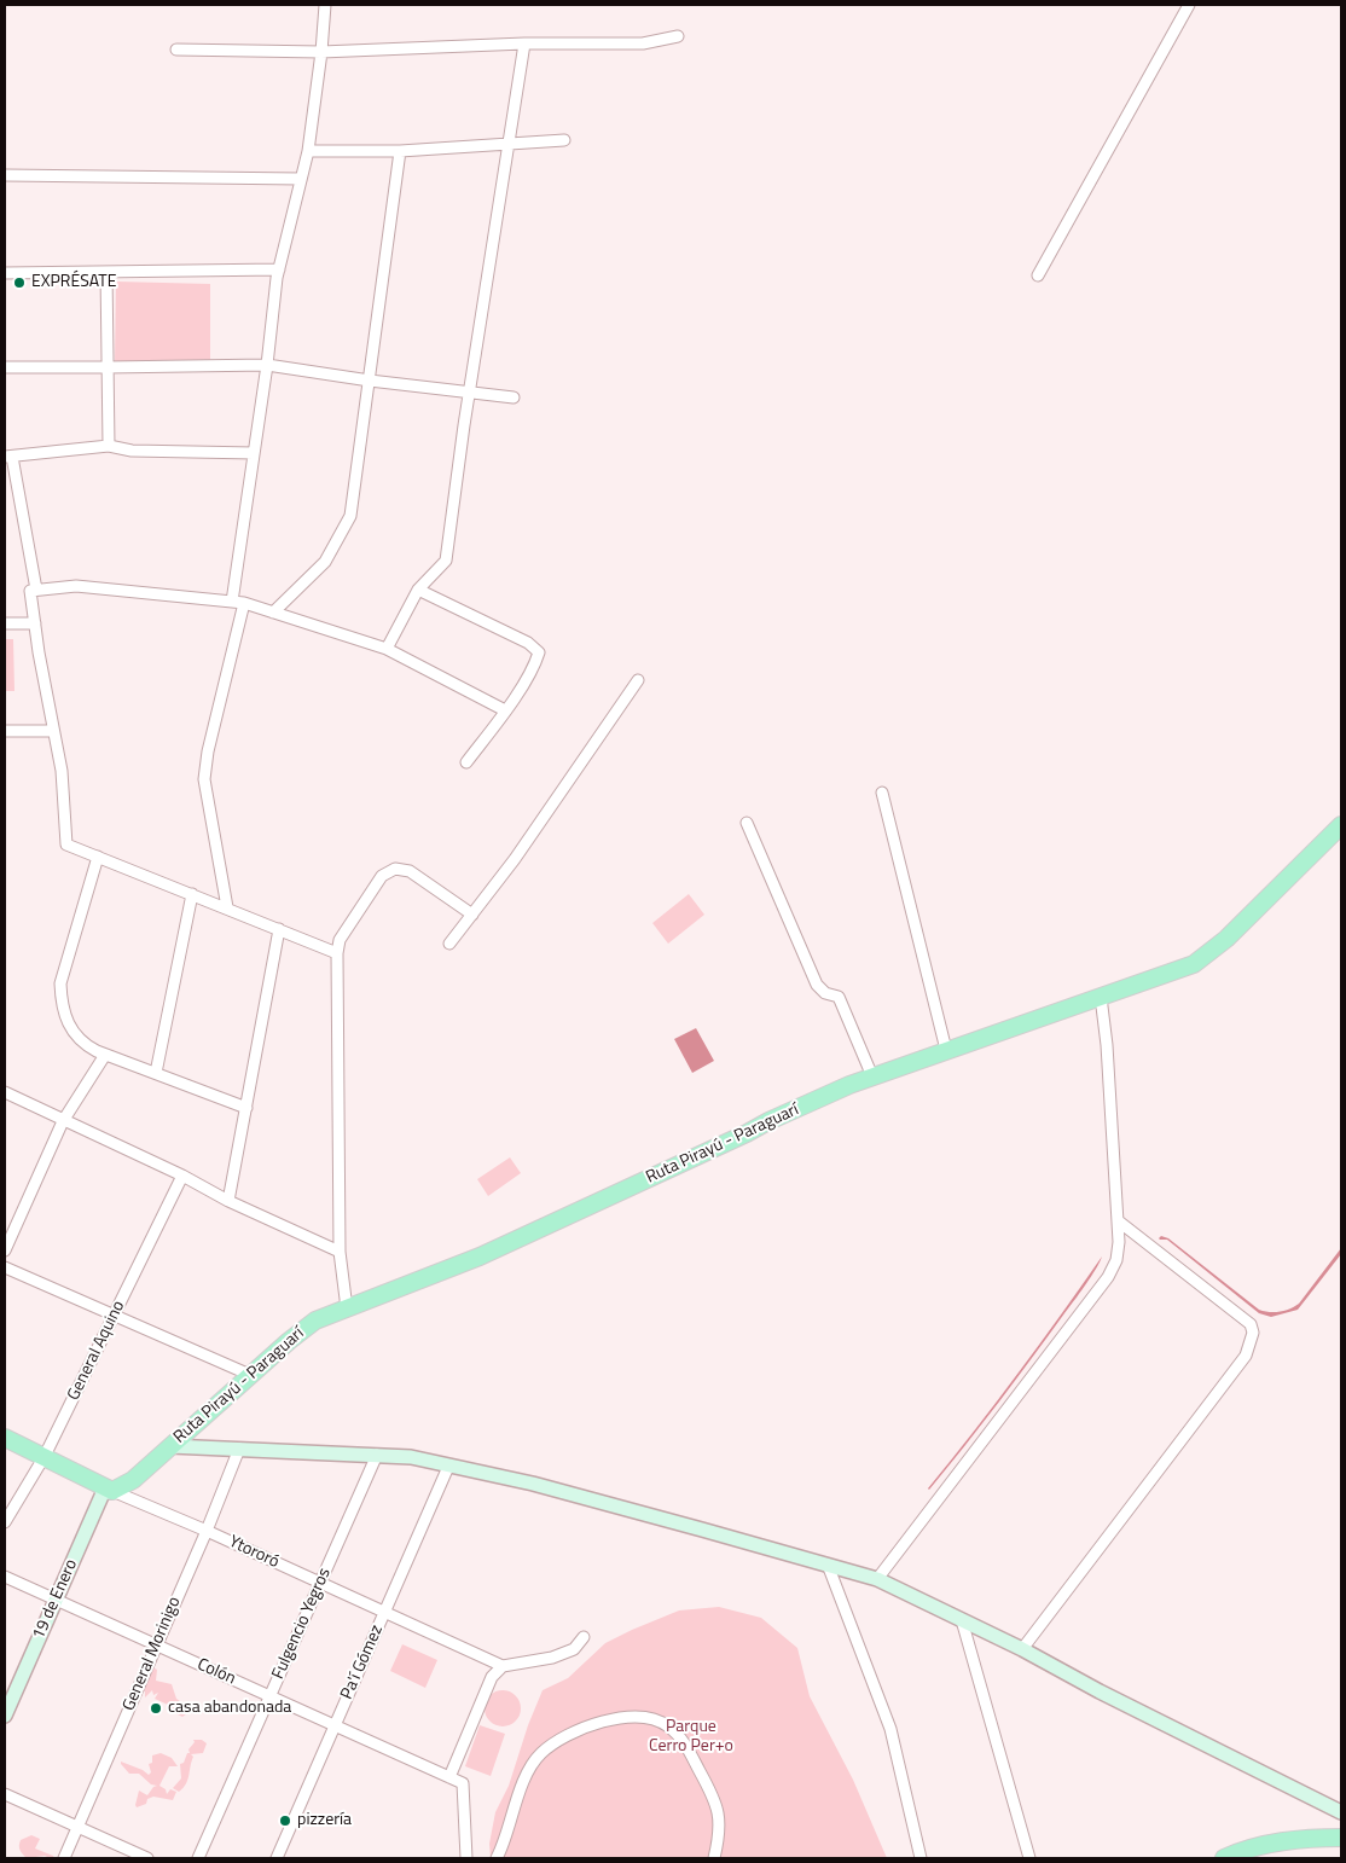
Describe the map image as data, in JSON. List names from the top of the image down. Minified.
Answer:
{"streets":{"main road":["Ruta Pirayú - Paraguarí","Ytororó","19 de Enero"],"street":["General Aquino","Fulgencio Yegros","General Morinigo","Pa'í Gómez","Colón"]},"crossings":[["Ruta Pirayú - Paraguarí","Ytororó"],["Ruta Pirayú - Paraguarí","19 de Enero"],["General Aquino","Ytororó"],["Ytororó","19 de Enero"],["Ytororó","Fulgencio Yegros"],["Ytororó","General Morinigo"],["Ytororó","Pa'í Gómez"],["19 de Enero","Colón"],["Fulgencio Yegros","Colón"],["General Morinigo","Colón"],["Pa'í Gómez","Colón"]],"parks":["Parque Cerro Per+o"],"places":["EXPRÉSATE","casa abandonada","pizzería"]}
